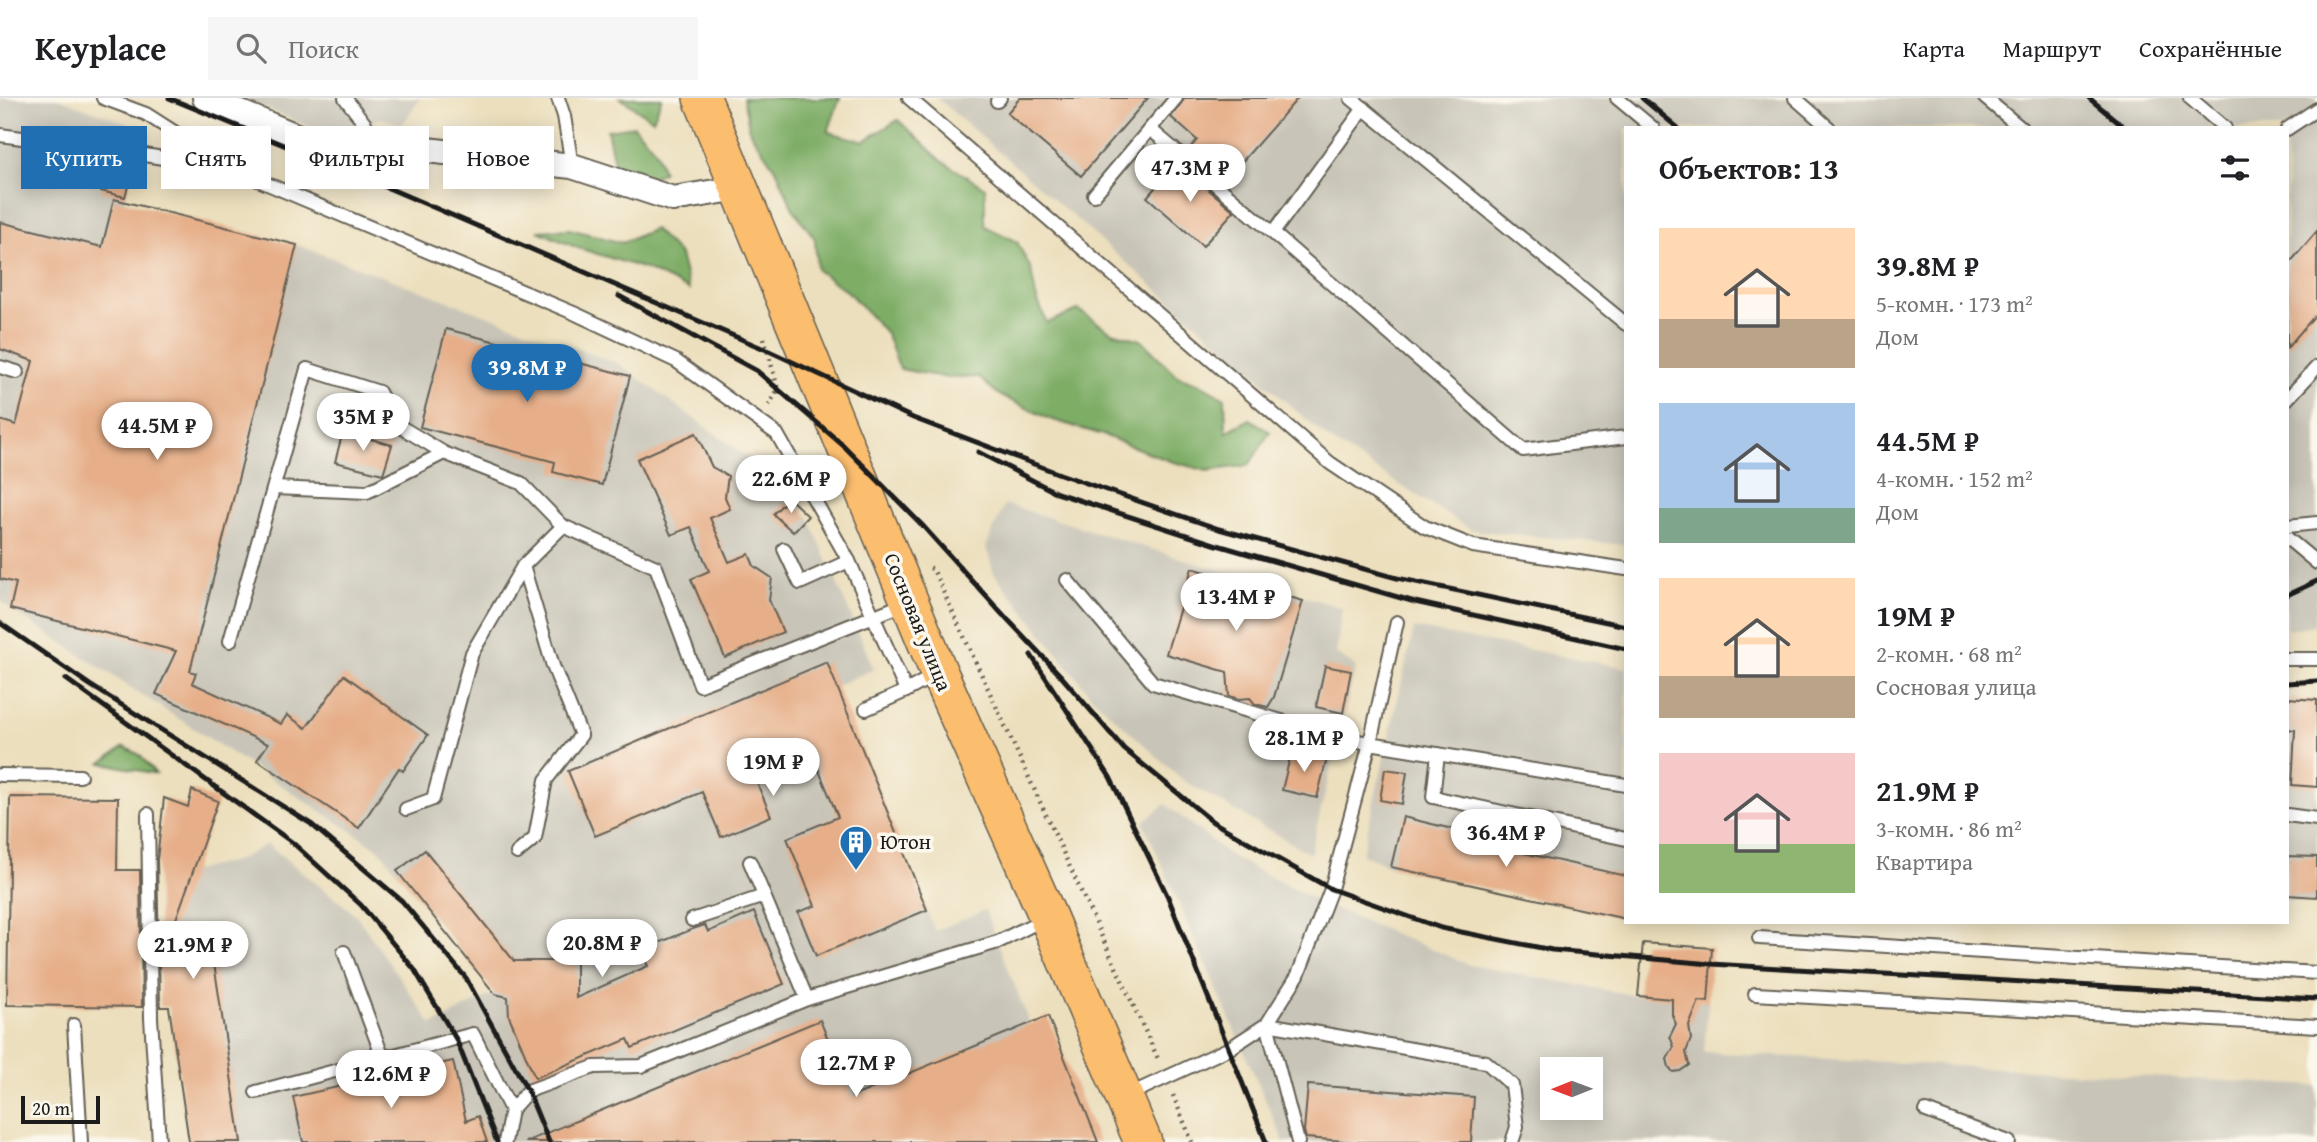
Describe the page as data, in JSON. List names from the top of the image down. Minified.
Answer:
{"streets":{"main road":["Сосновая улица"]},"places":{"building":["Ютон"]},"scale_bar":"20 m","north":"left","page":{"header":"Keyplace","search":"Поиск","nav":["Карта","Маршрут","Сохранённые"],"chip":["Купить","Снять","Фильтры","Новое"],"heading":"Объектов: 13","price":["47.3M ₽","39.8M ₽","35M ₽","44.5M ₽","22.6M ₽","13.4M ₽","28.1M ₽","19M ₽","36.4M ₽","20.8M ₽","21.9M ₽","12.7M ₽","12.6M ₽"],"list":[{"name":"39.8M ₽","note":"5-комн. · 173 m² · Дом"},{"name":"44.5M ₽","note":"4-комн. · 152 m² · Дом"},{"name":"19M ₽","note":"2-комн. · 68 m² · Сосновая улица"},{"name":"21.9M ₽","note":"3-комн. · 86 m² · Квартира"}],"scale":"20 m"}}
